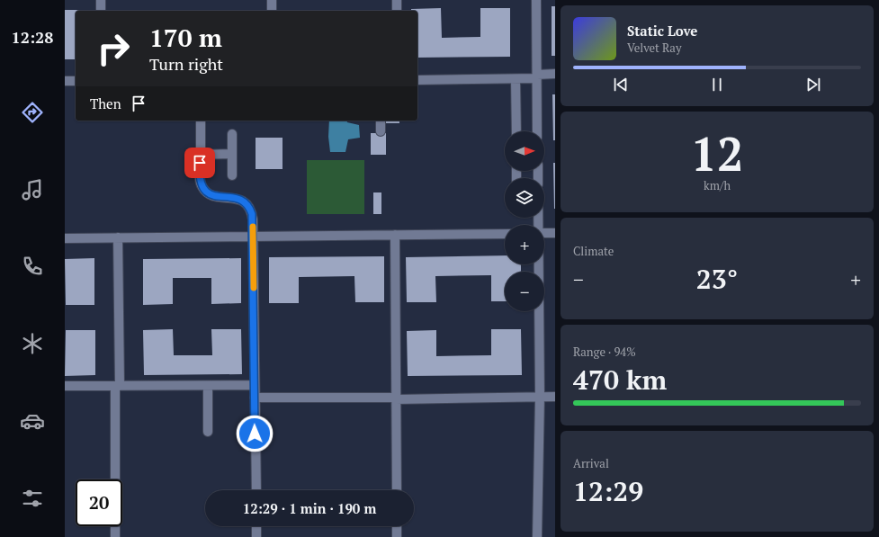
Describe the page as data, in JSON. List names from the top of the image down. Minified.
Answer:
{"north":"right","page":{"tabs":"12:28","turn":["170 m","Turn right"],"song":["Static Love","Velvet Ray"],"then":"Then","tile":[["12","km/h"],"Climate",["Range · 94%","470 km"],["Arrival","12:29"]],"map_buttons":["+","−"],"heat":["−","23°","+"],"limit":"20","trip":"12:29 · 1 min · 190 m"}}
